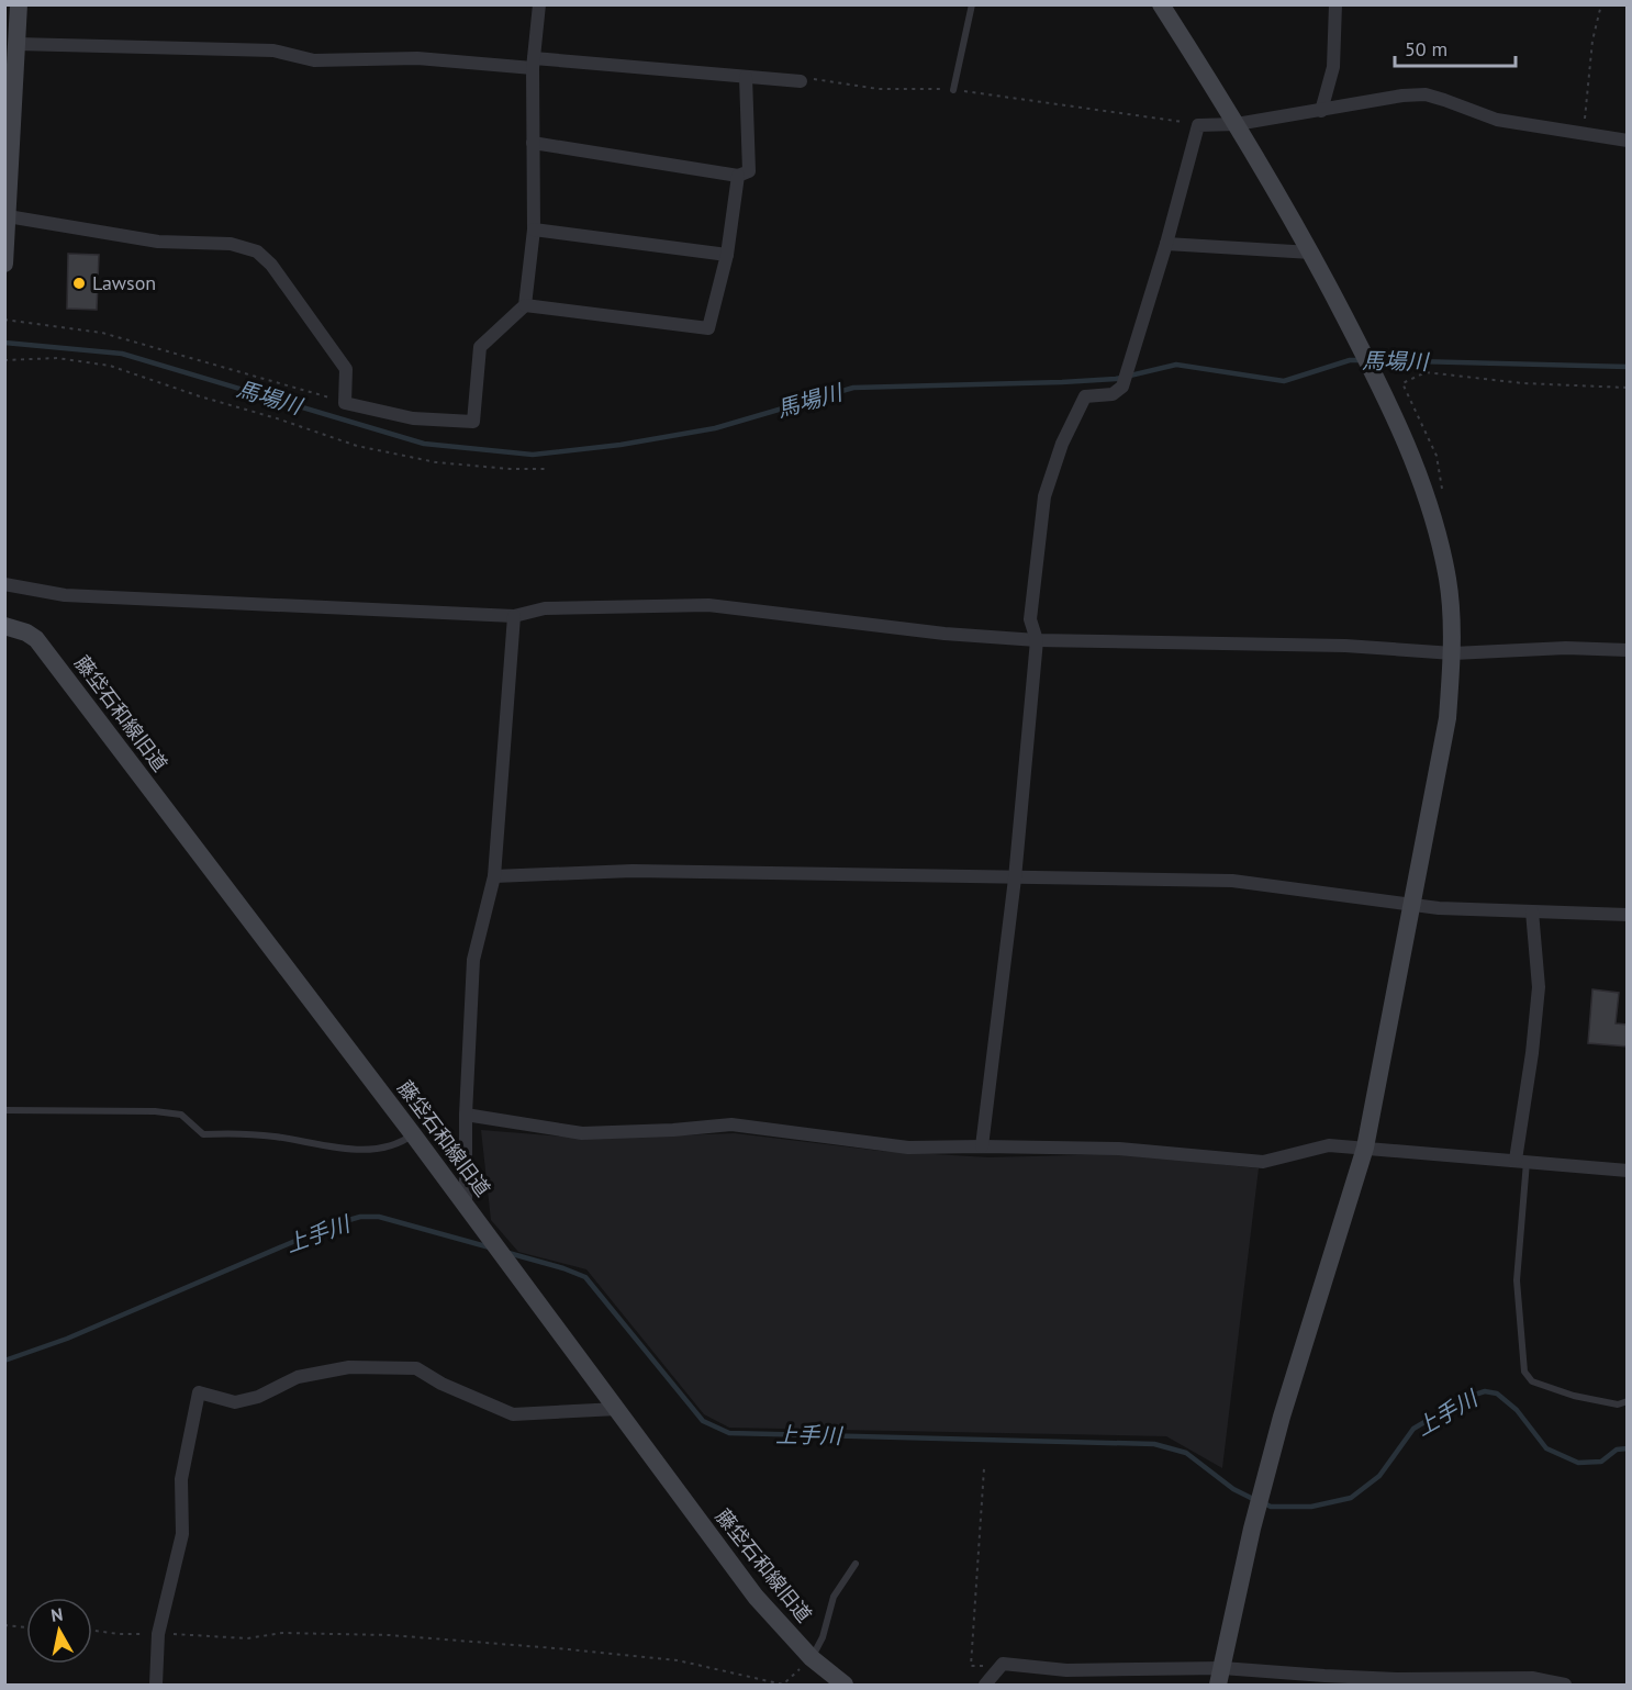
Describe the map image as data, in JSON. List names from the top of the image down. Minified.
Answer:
{"streets":{"street":["藤垈石和線旧道"]},"water":["馬場川","上手川"],"places":["Lawson"],"scale_bar":"50 m","north":"top"}
